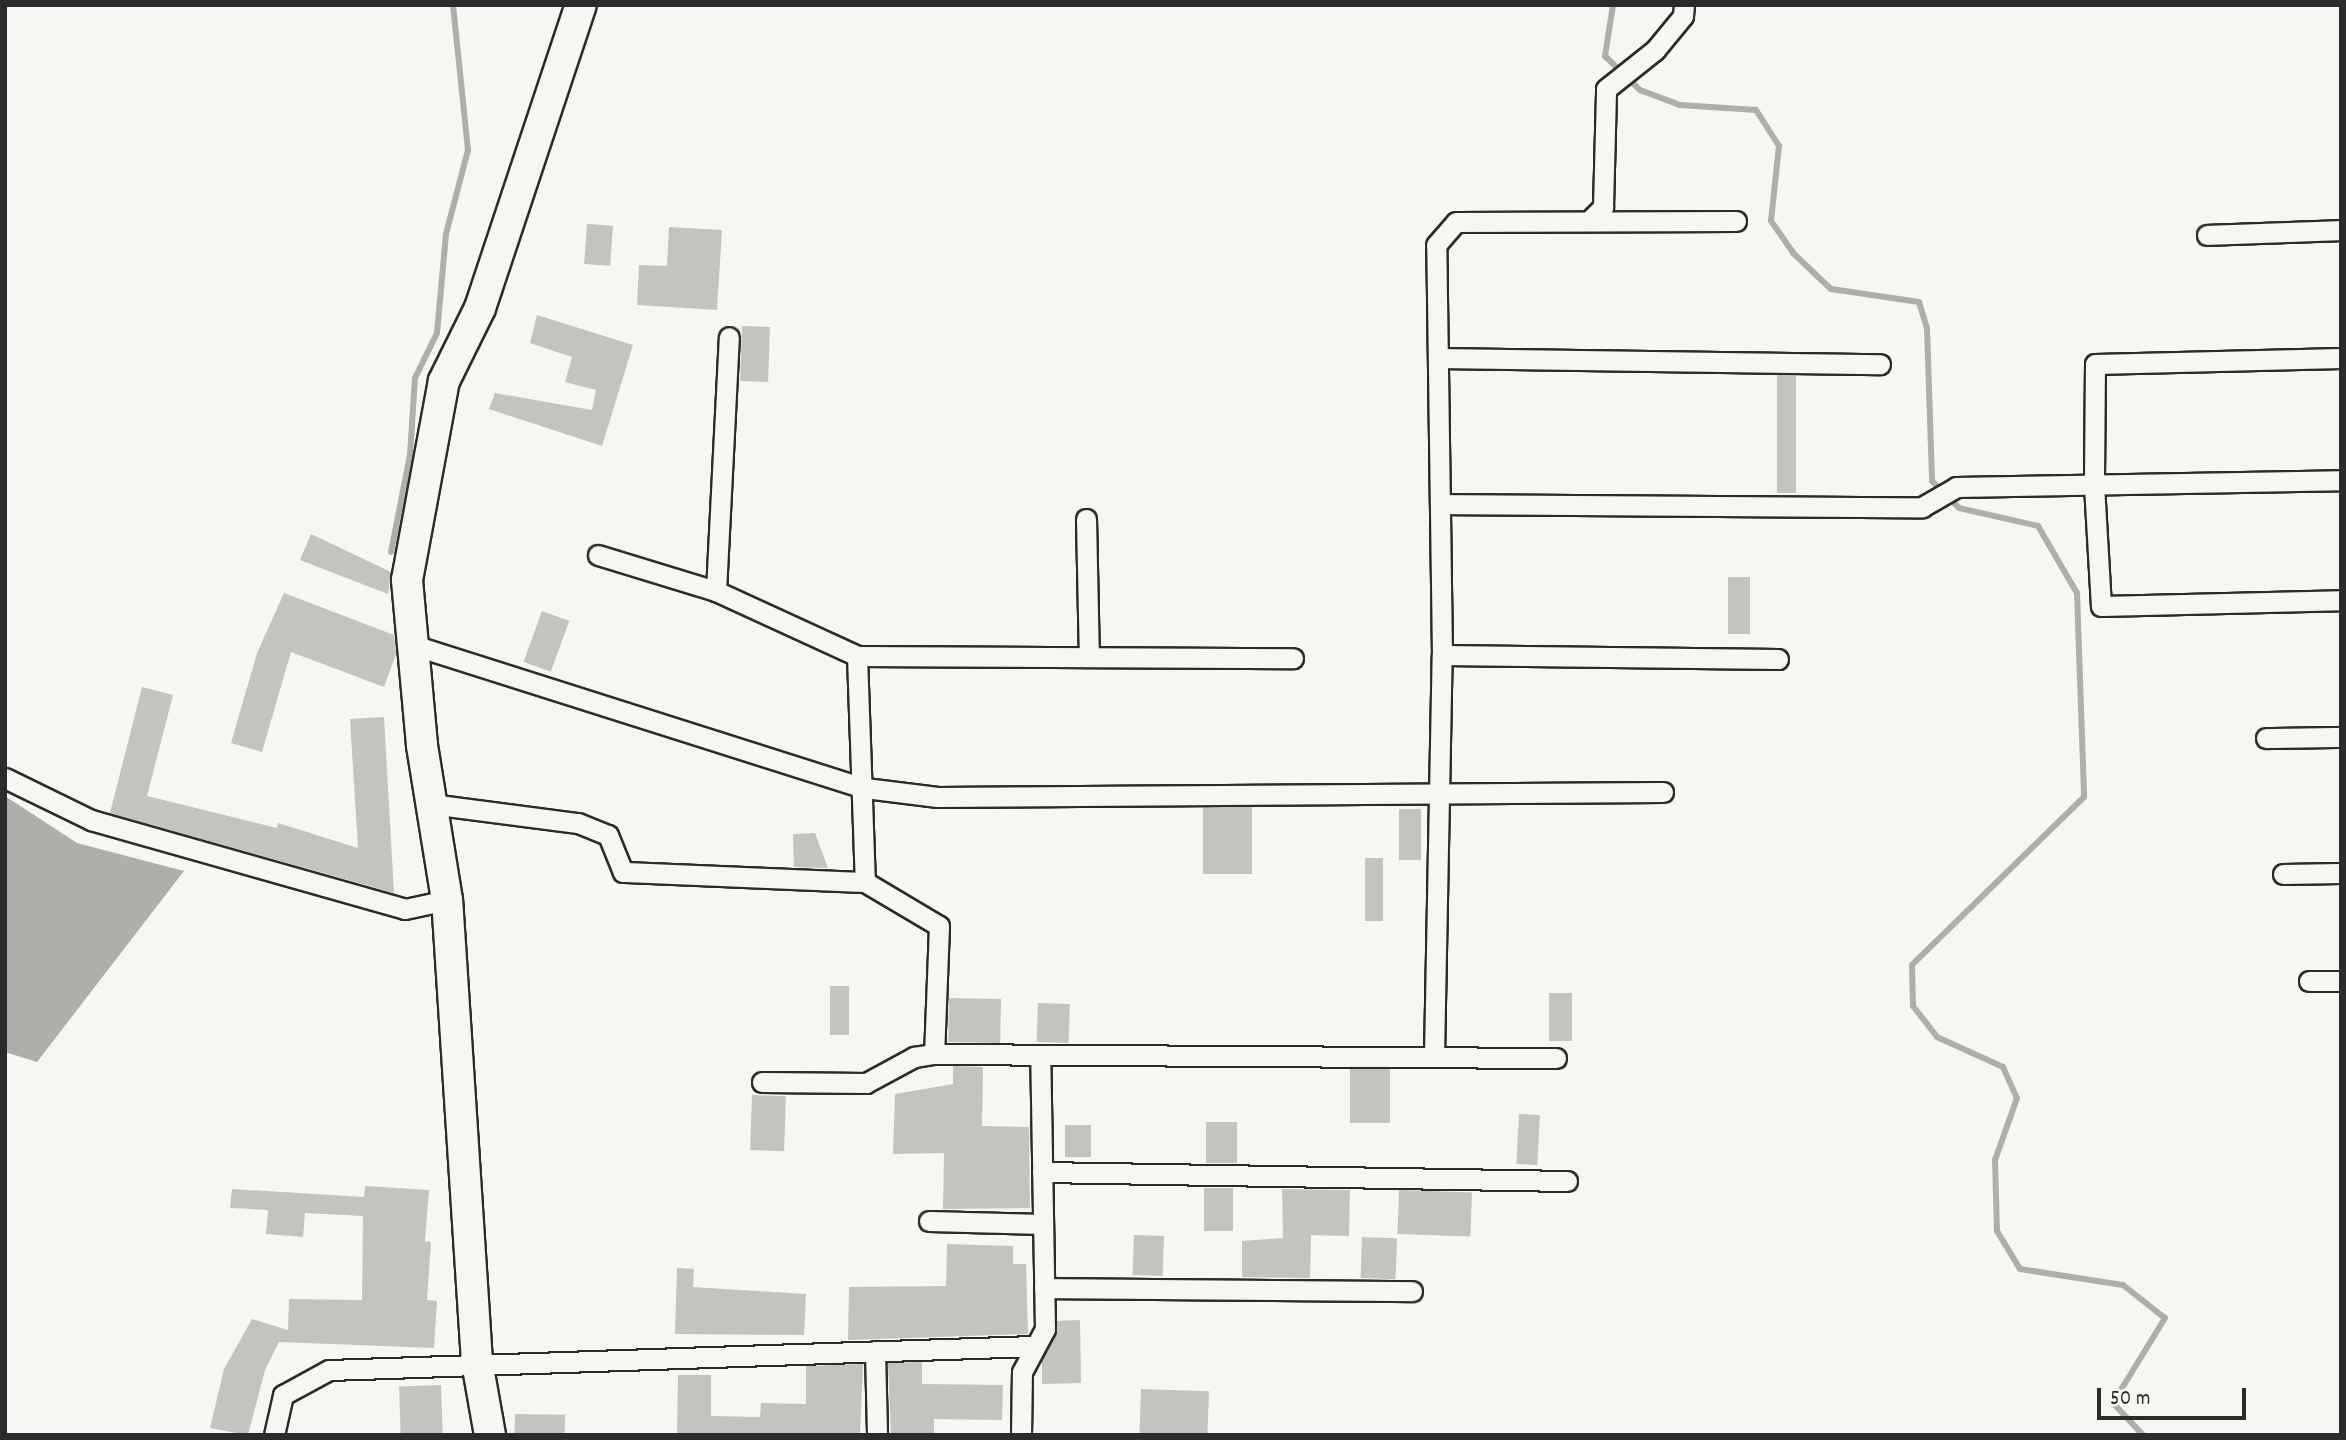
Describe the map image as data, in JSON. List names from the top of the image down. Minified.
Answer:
{"scale_bar":"50 m"}
